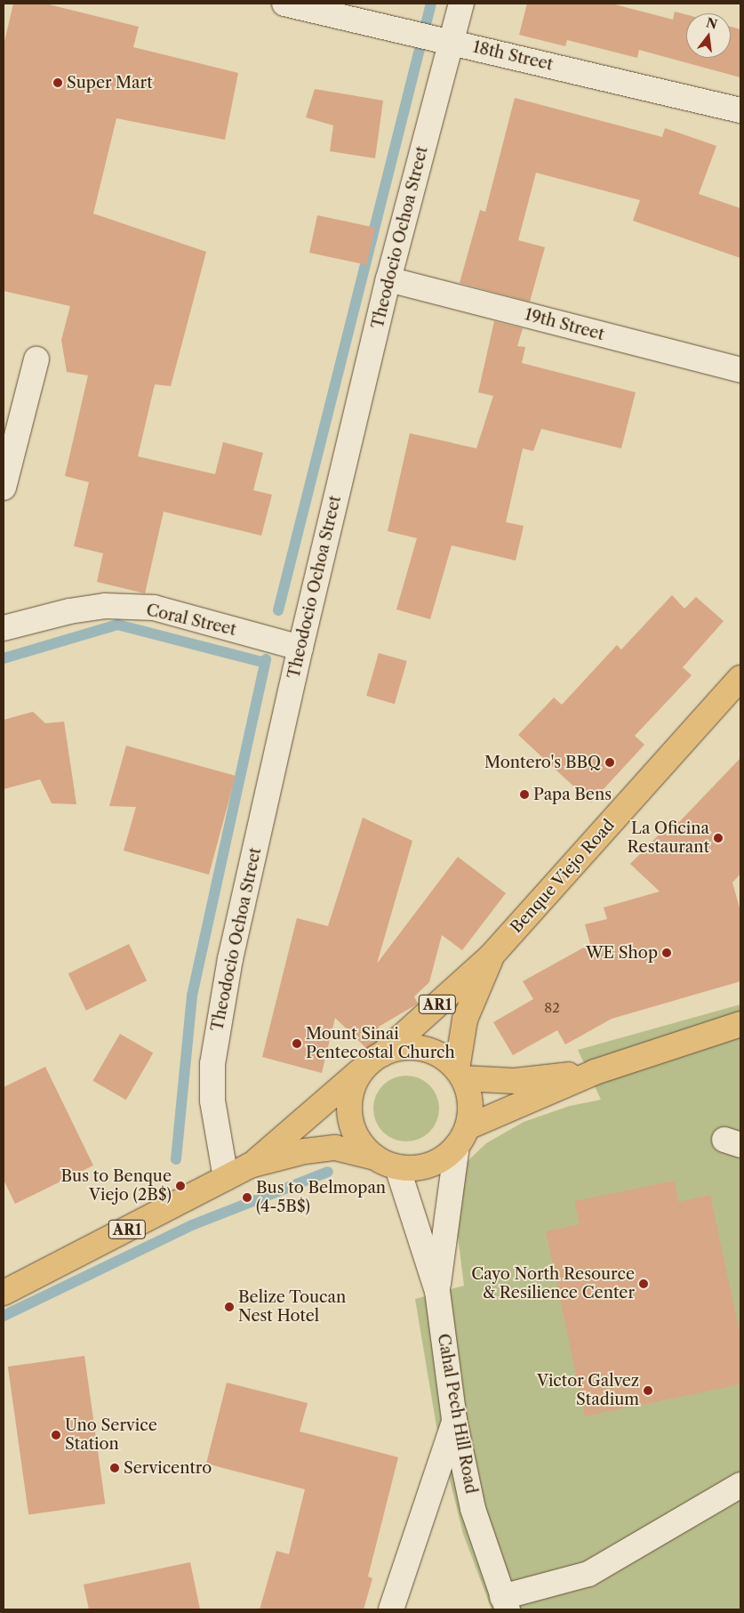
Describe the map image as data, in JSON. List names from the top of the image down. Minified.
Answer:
{"streets":{"main road":["Benque Viejo Road","AR1"],"street":["18th Street","Theodocio Ochoa Street","19th Street","Coral Street","Cahal Pech Hill Road"]},"crossings":[["18th Street","Theodocio Ochoa Street"],["Theodocio Ochoa Street","19th Street"],["Theodocio Ochoa Street","Coral Street"],["Theodocio Ochoa Street","AR1"],["Benque Viejo Road","AR1"],["Benque Viejo Road","Cahal Pech Hill Road"],["AR1","Cahal Pech Hill Road"]],"places":["Super Mart","Montero's BBQ","Papa Bens","La Oficina Restaurant","WE Shop","Mount Sinai Pentecostal Church","Bus to Benque Viejo (2B$)","Bus to Belmopan (4-5B$)","Cayo North Resource & Resilience Center","Belize Toucan Nest Hotel","Victor Galvez Stadium","Uno Service Station","Servicentro"],"house_numbers":["82"],"north":"top"}
